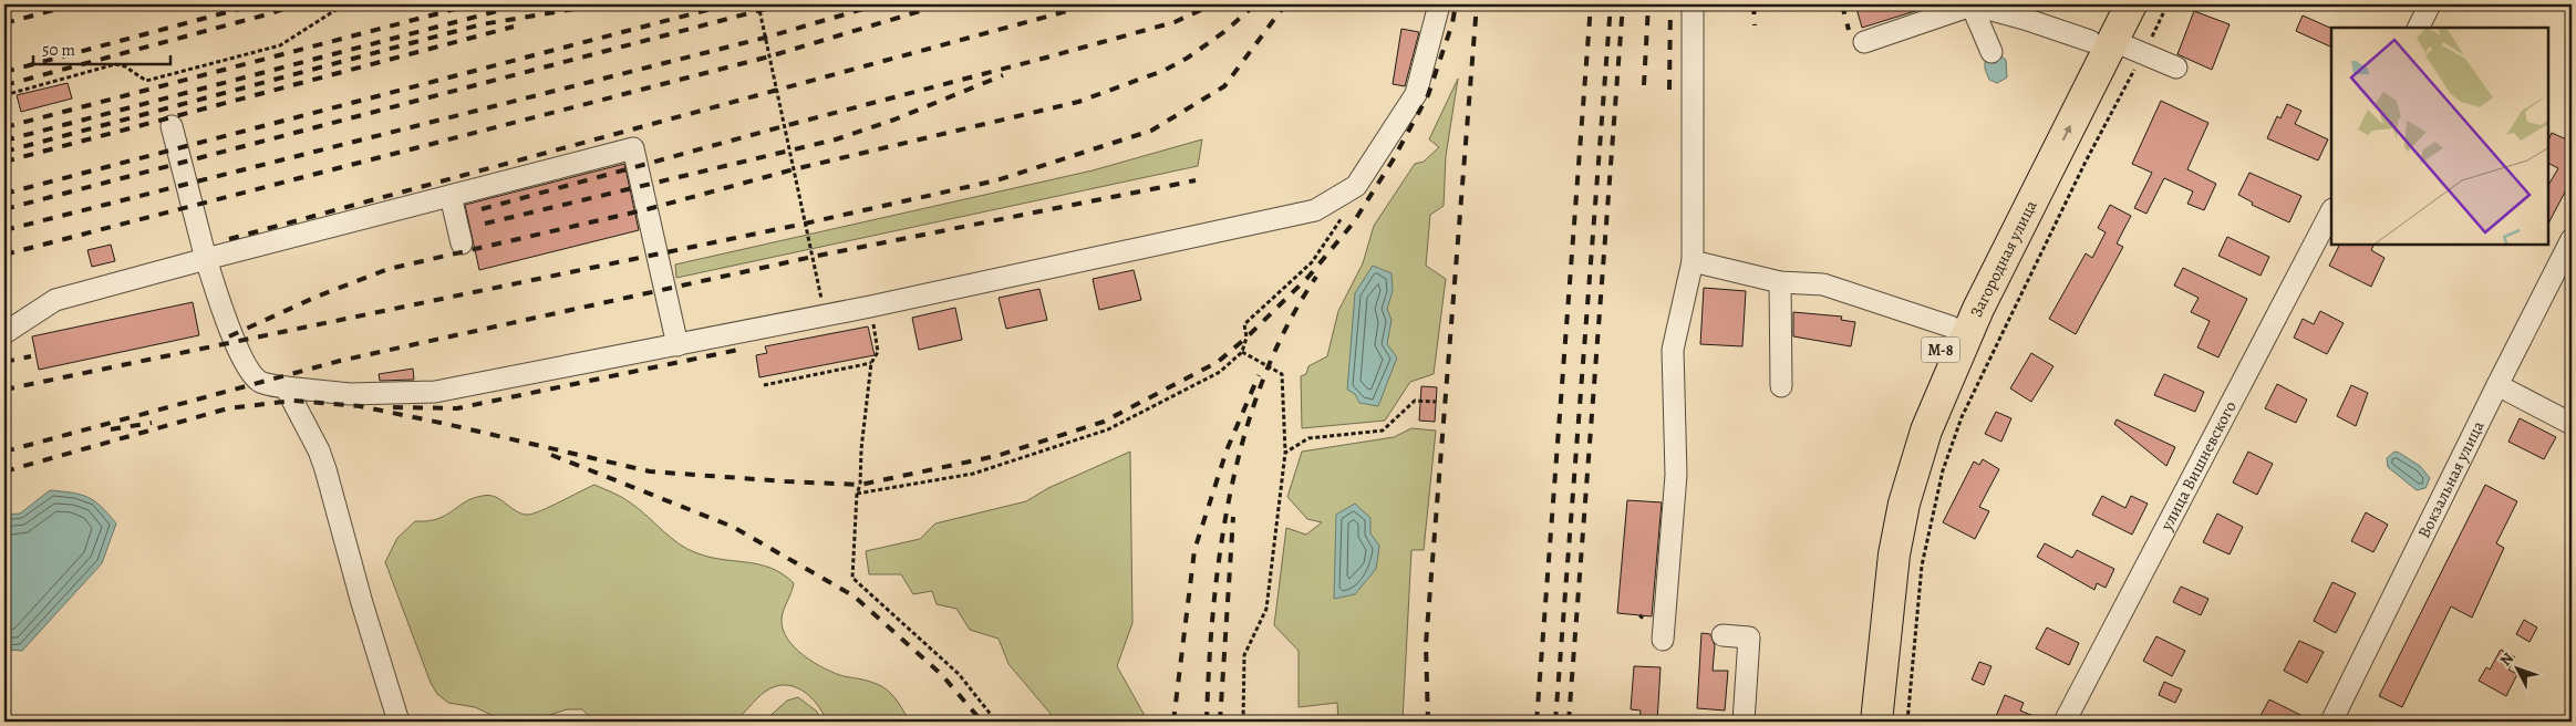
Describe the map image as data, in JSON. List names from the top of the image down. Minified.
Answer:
{"streets":{"highway":["Загородная улица","М-8"],"street":["улица Вишневского","Вокзальная улица"]},"scale_bar":"50 m","north":"top left"}
